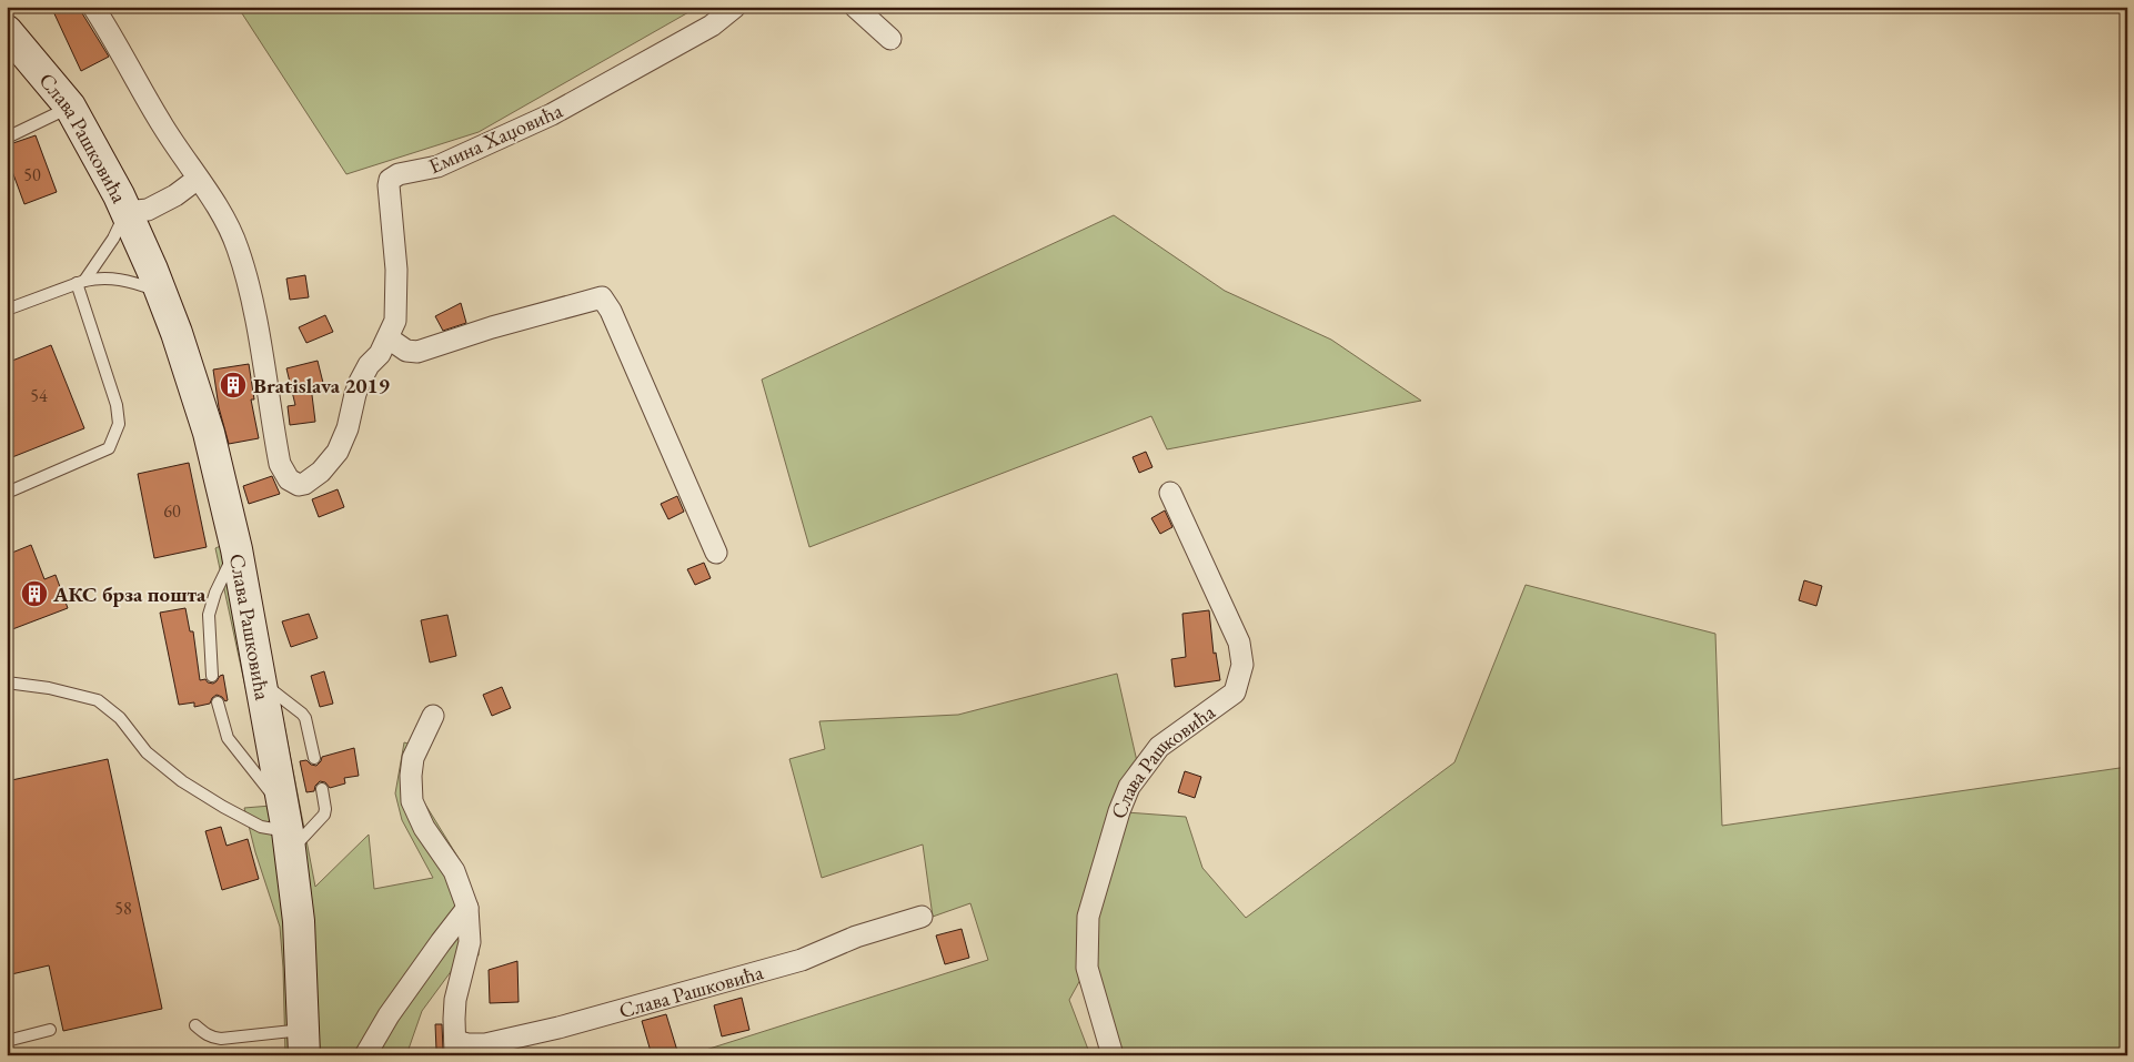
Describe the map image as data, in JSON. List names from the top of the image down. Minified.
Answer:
{"streets":{"main road":["Слава Рашковића"],"street":["Емина Хаџовића"]},"places":{"building":["Bratislava 2019","АКС брза пошта"]},"house_numbers":["50","54","60","58"]}
